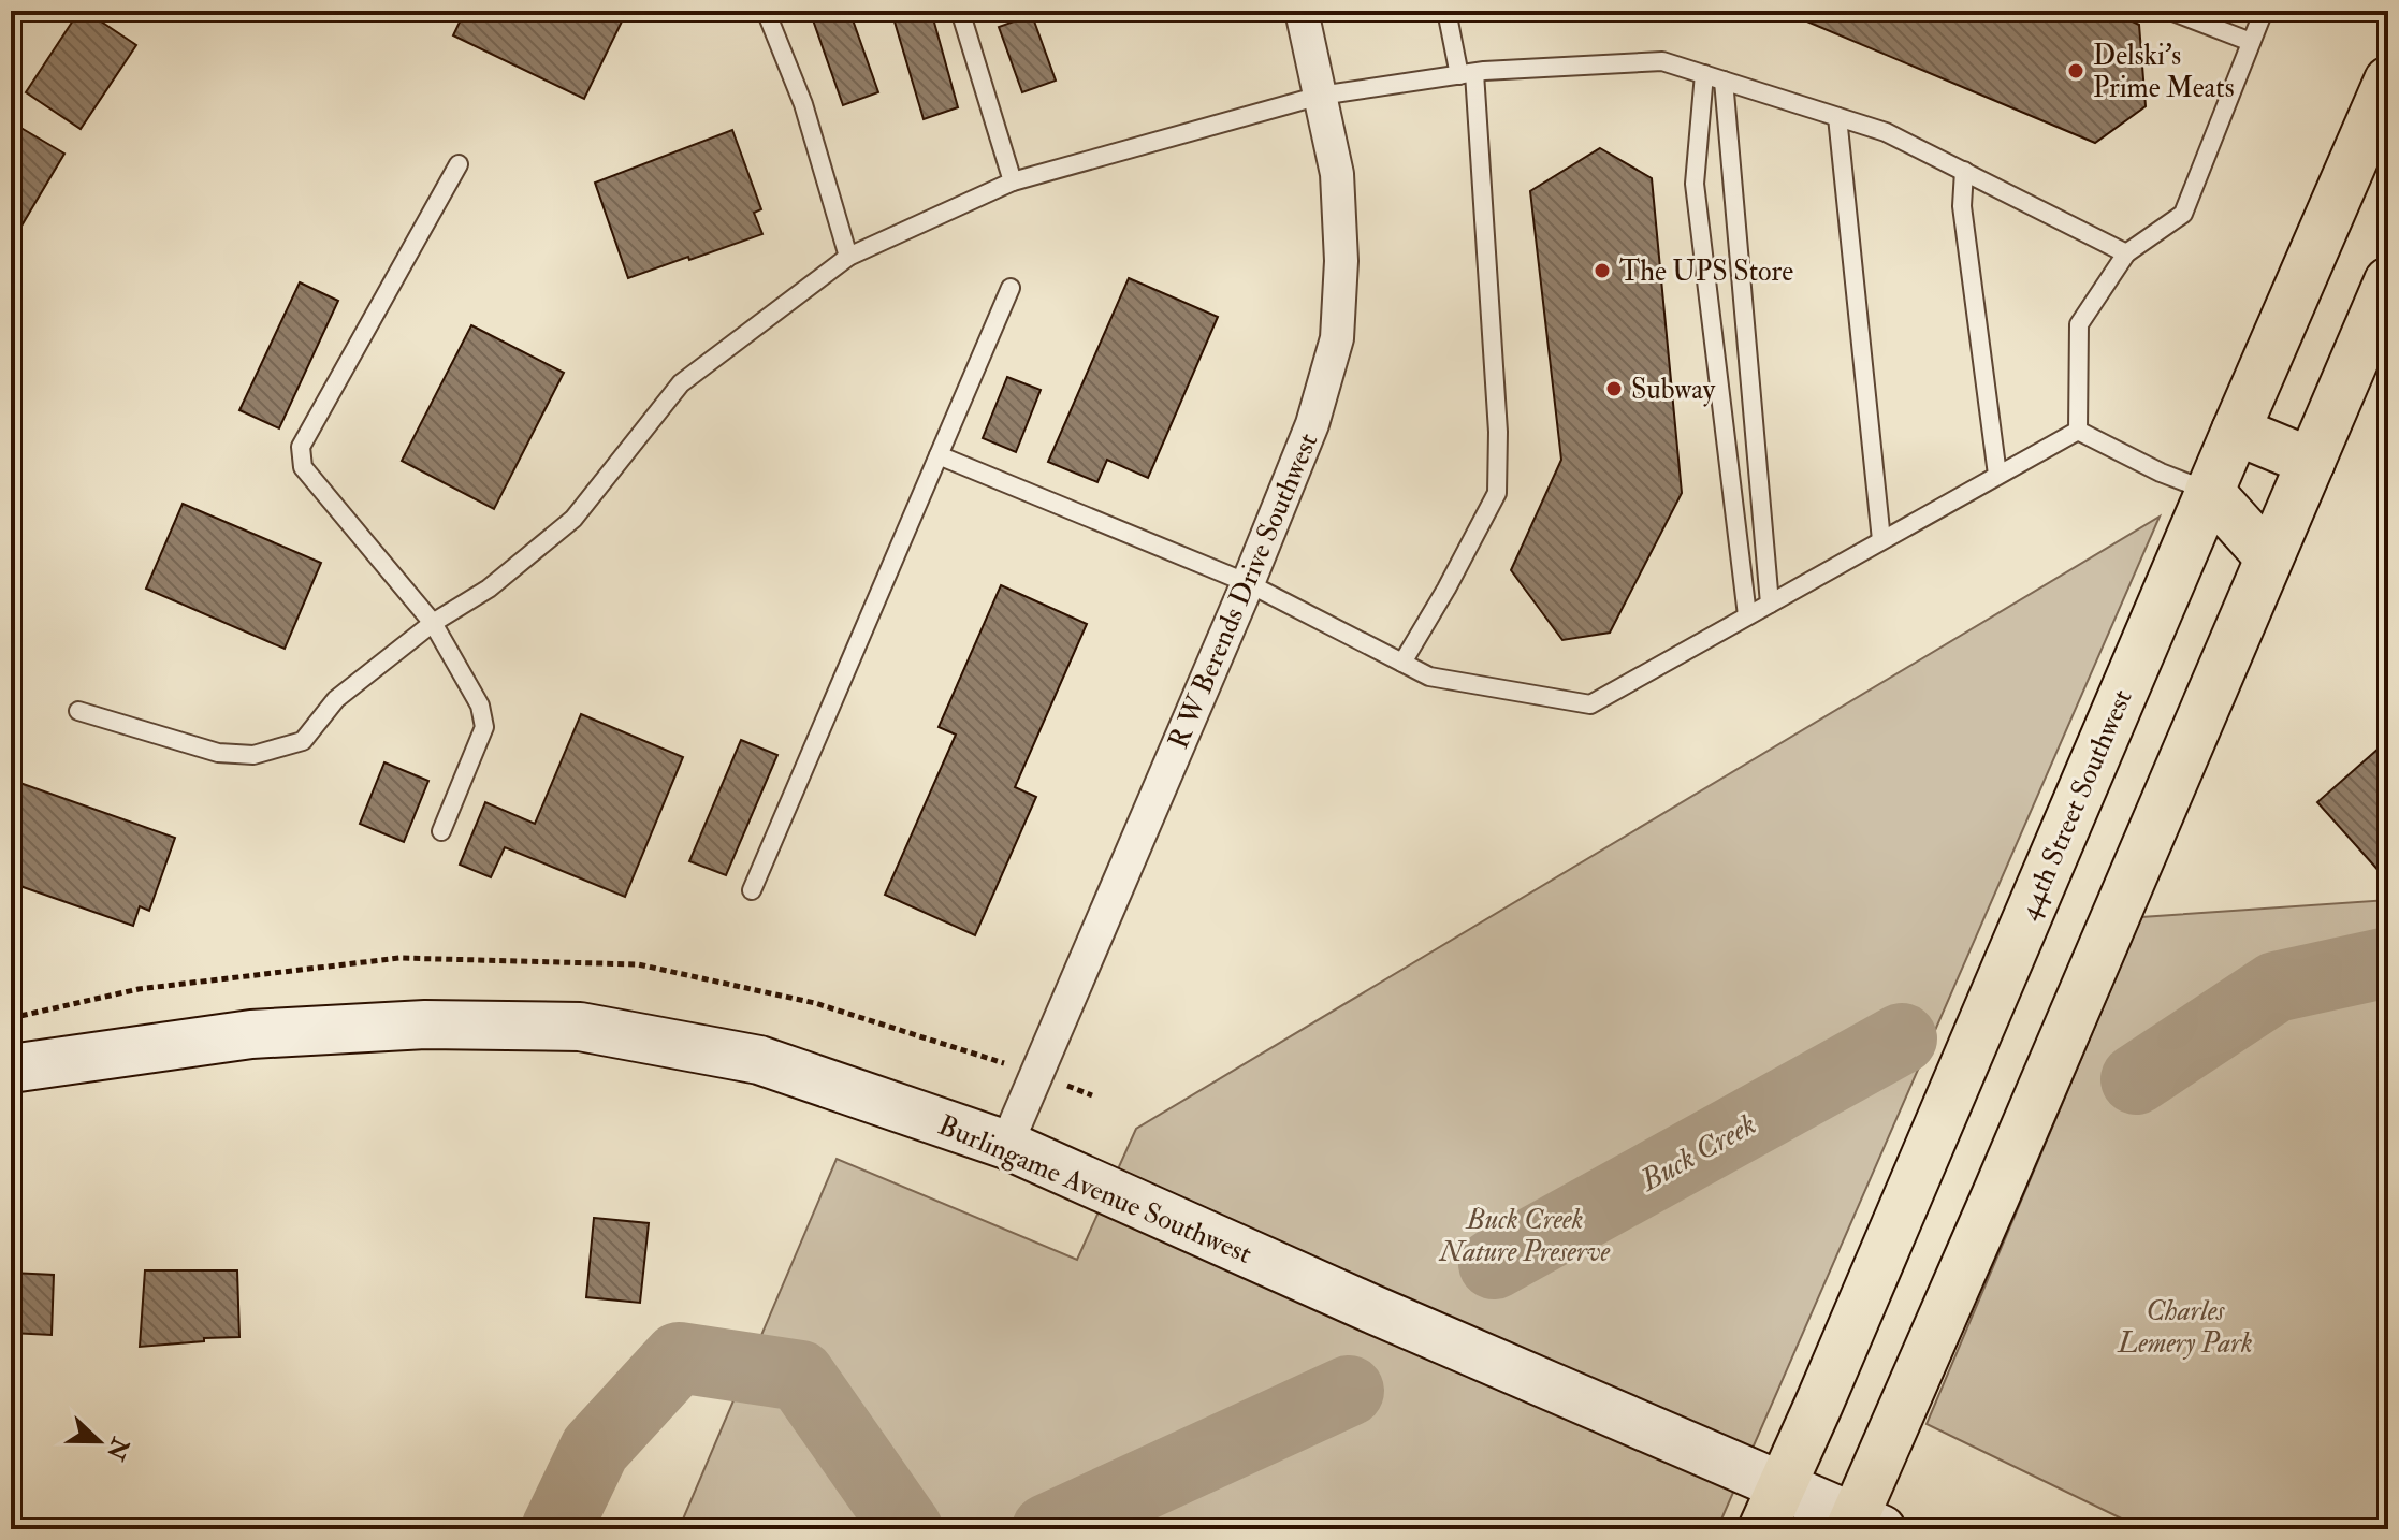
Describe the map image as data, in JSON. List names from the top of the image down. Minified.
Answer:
{"streets":{"main road":["44th Street Southwest"],"street":["R W Berends Drive Southwest","Burlingame Avenue Southwest"]},"crossings":[["R W Berends Drive Southwest","Burlingame Avenue Southwest"],["44th Street Southwest","Burlingame Avenue Southwest"]],"water":["Buck Creek"],"parks":["Buck Creek Nature Preserve","Charles Lemery Park"],"places":["Delski's Prime Meats","The UPS Store","Subway"],"north":"right"}
